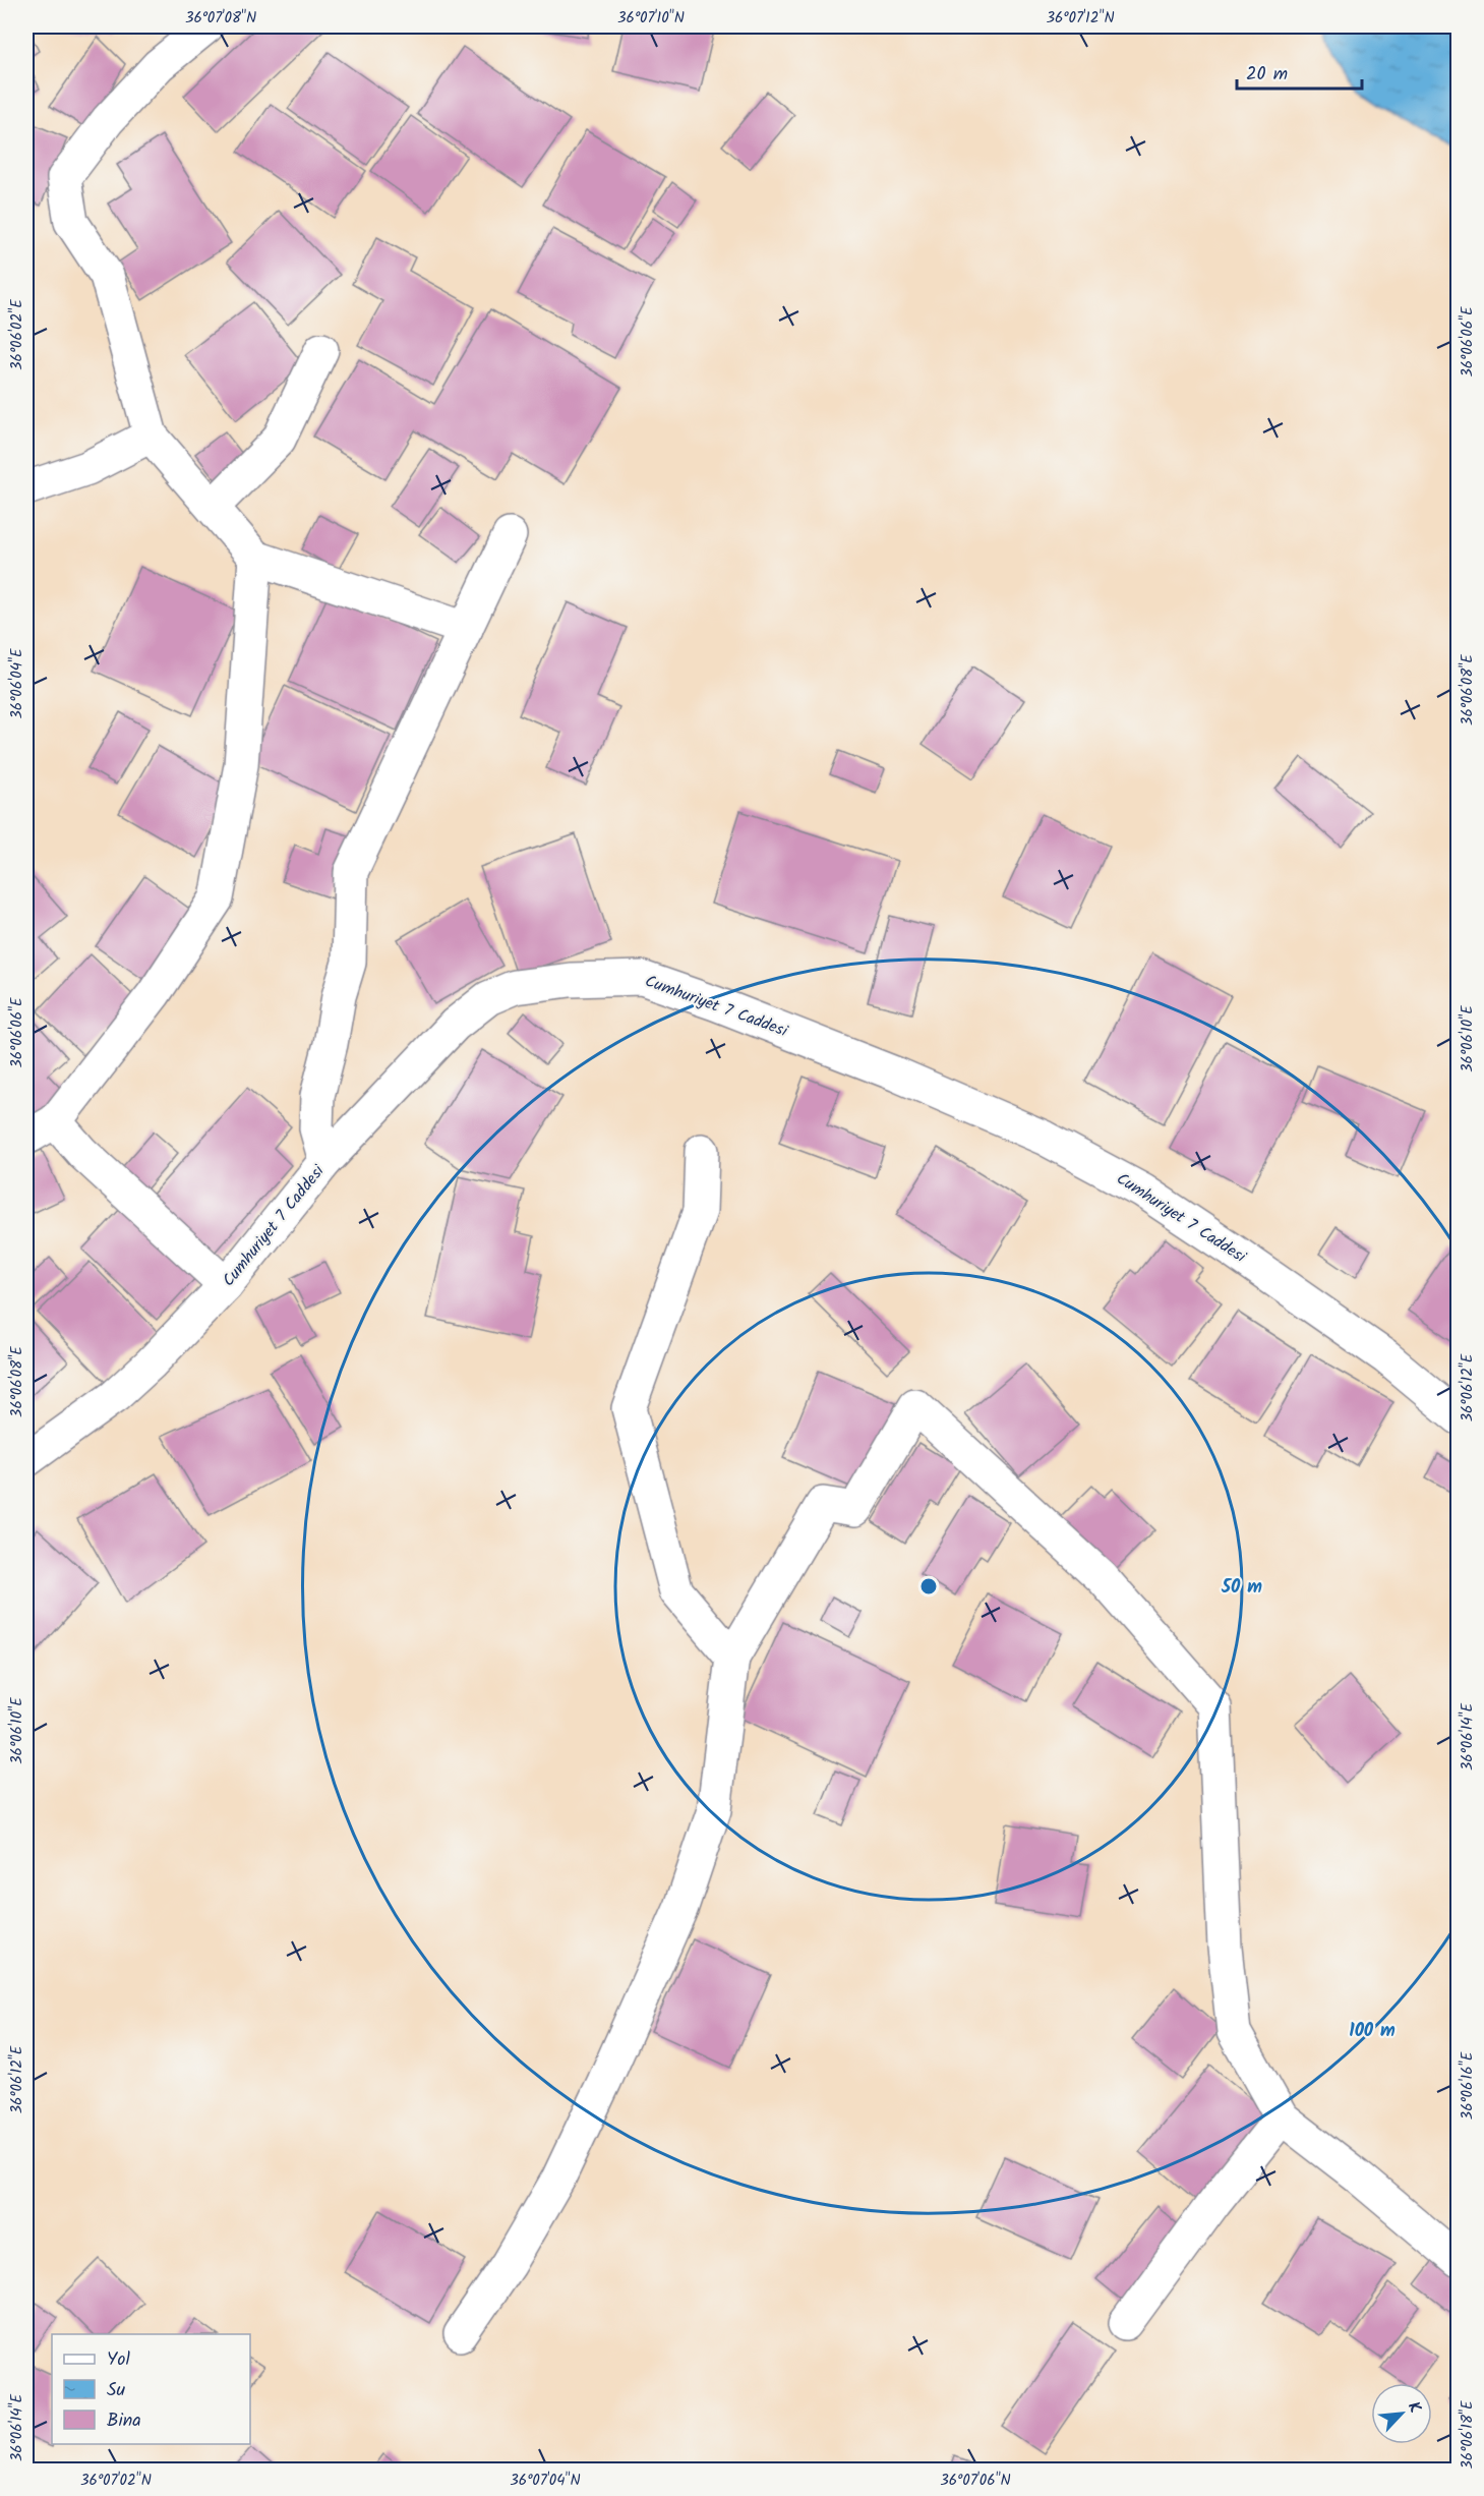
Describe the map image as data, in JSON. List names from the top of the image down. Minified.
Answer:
{"streets":{"street":["Cumhuriyet 7 Caddesi"]},"legend":["Yol","Su","Bina"],"scale_bar":"20 m","north":"top right","coordinates":["36°07'08\"N","36°07'10\"N","36°07'12\"N","36°06'02\"E","36°06'06\"E","36°06'04\"E","36°06'08\"E","36°06'10\"E","36°06'12\"E","36°06'14\"E","36°06'16\"E","36°06'18\"E","36°07'02\"N","36°07'04\"N","36°07'06\"N"],"rings":["50 m","100 m"]}
